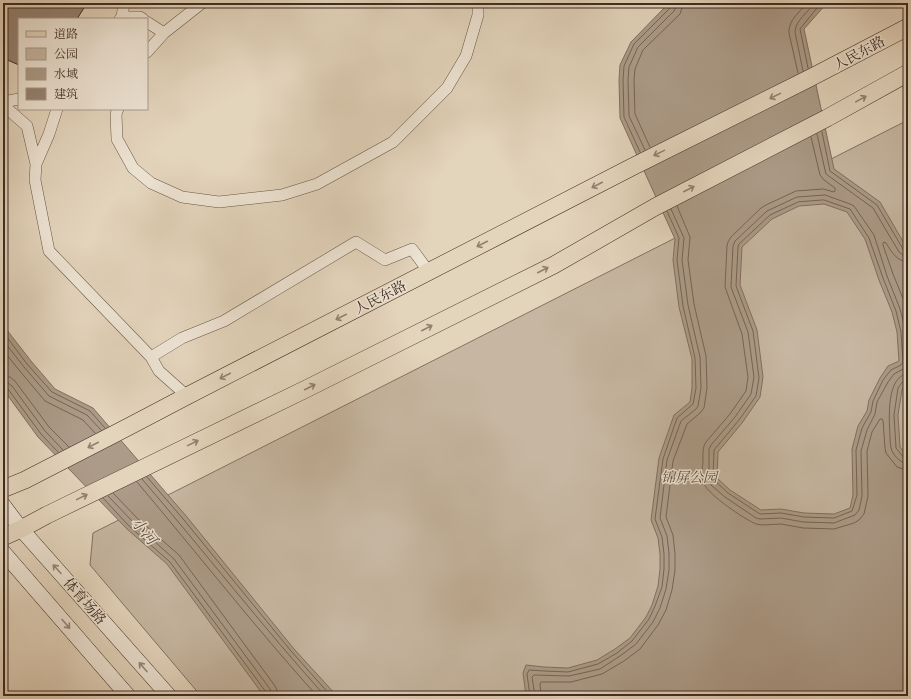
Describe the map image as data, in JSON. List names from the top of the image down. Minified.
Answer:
{"streets":{"main road":["人民东路","体育场路"]},"water":["小河"],"parks":["锦屏公园"],"legend":["道路","公园","水域","建筑"]}
